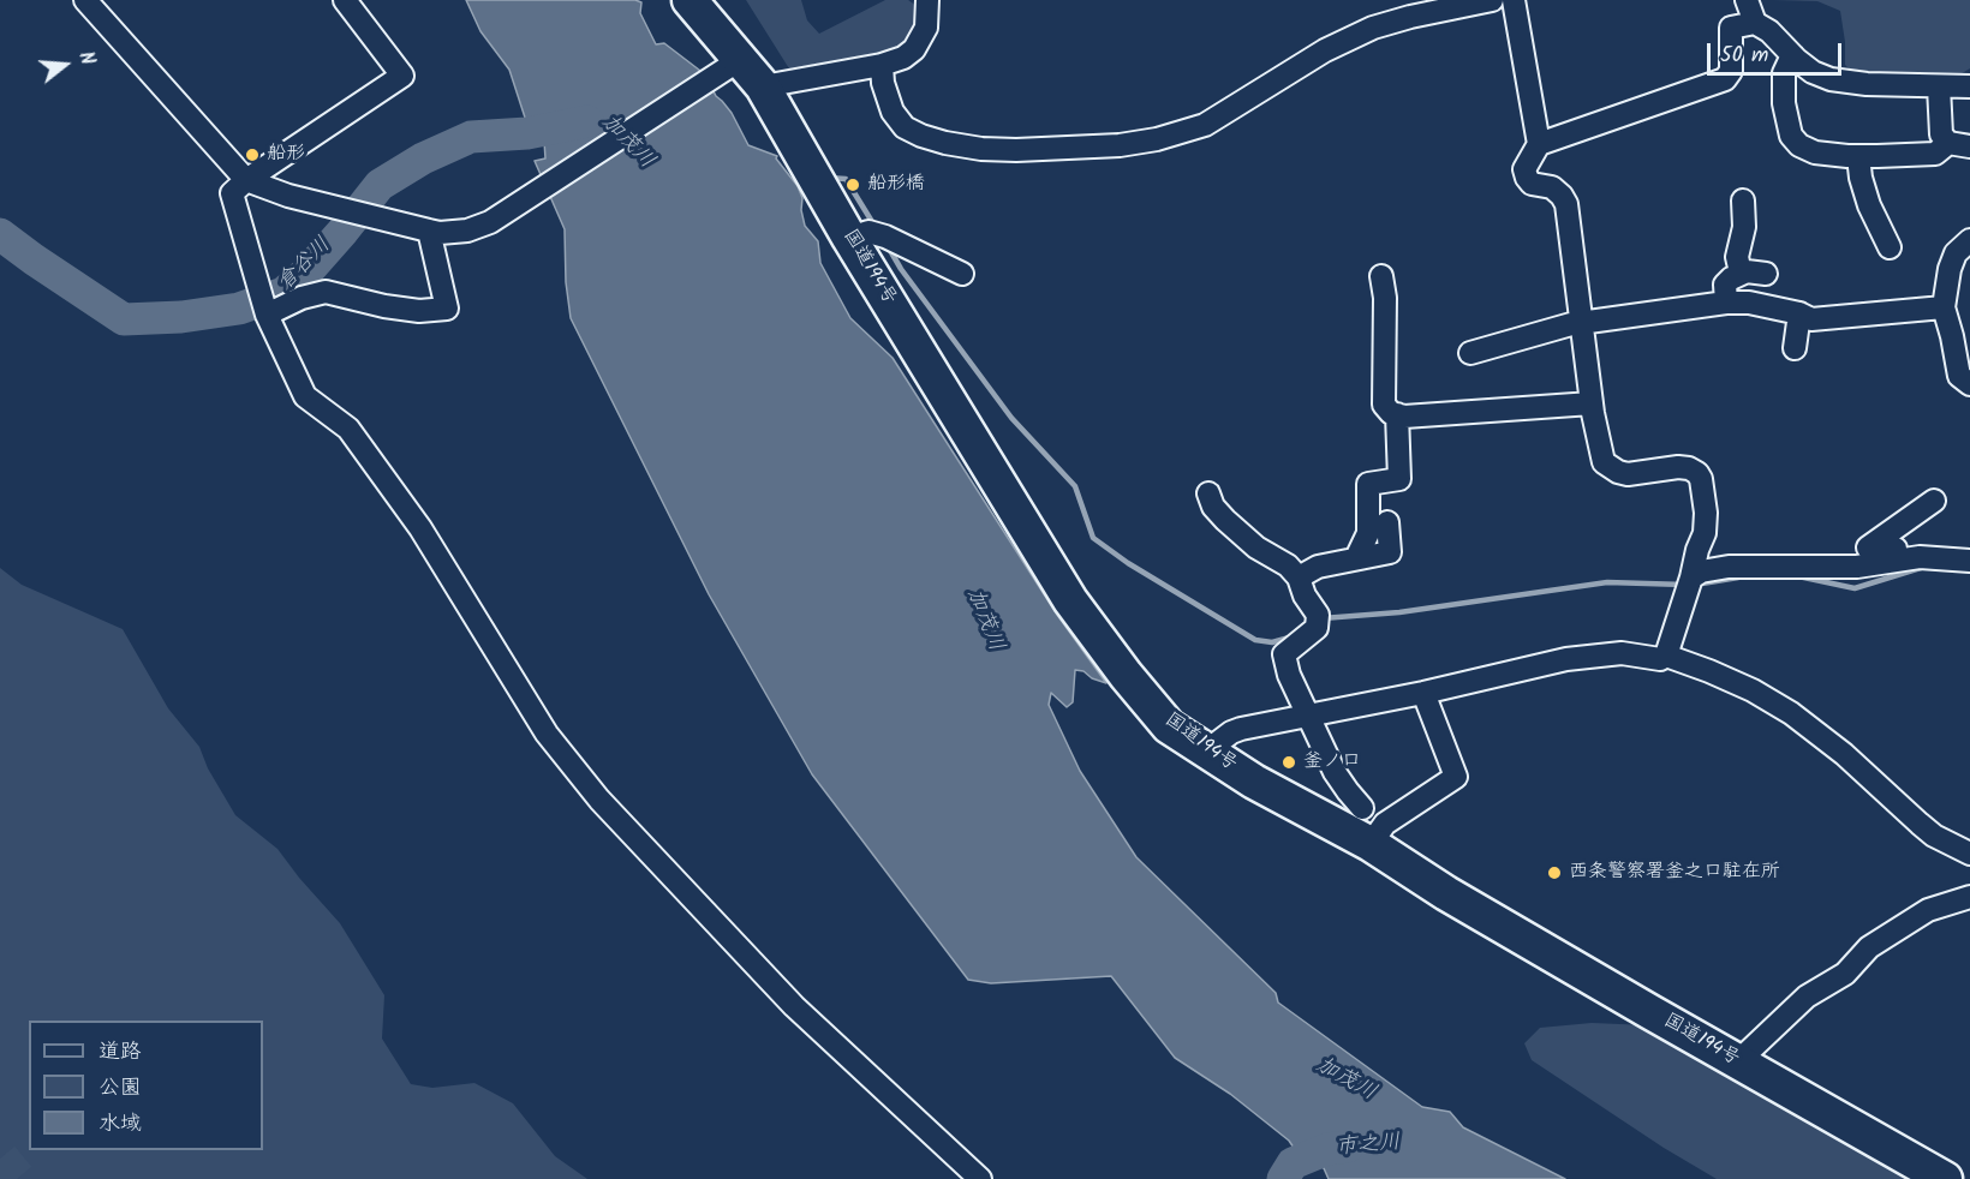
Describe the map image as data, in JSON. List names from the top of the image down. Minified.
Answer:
{"streets":{"highway":["国道194号"]},"water":["加茂川","倉谷川","市之川"],"places":["船形","船形橋","釜ノ口","西条警察署釜之口駐在所"],"legend":["道路","公園","水域"],"scale_bar":"50 m","north":"right"}
